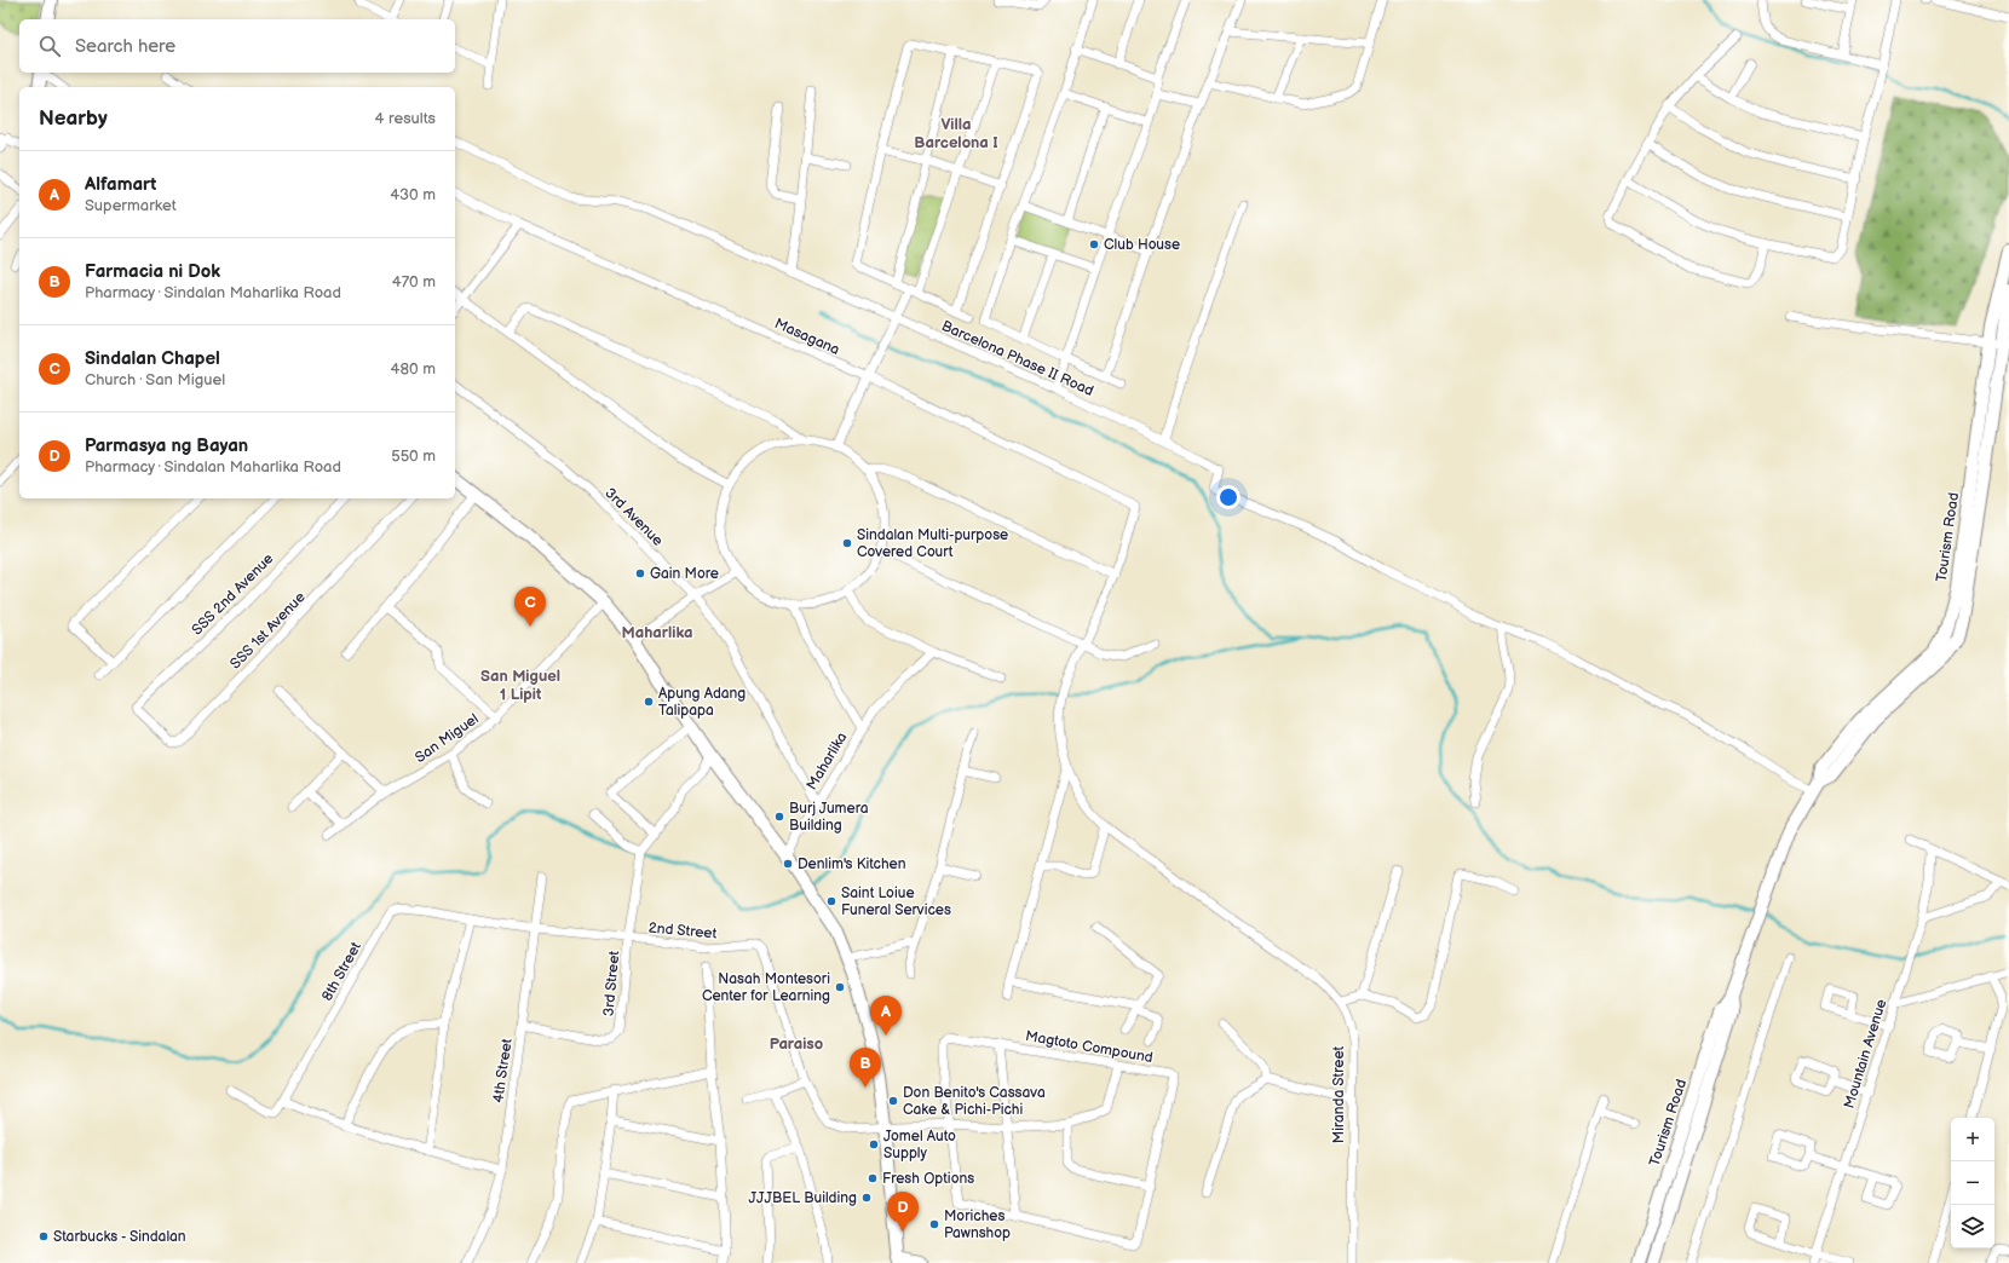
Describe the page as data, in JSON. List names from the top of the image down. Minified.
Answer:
{"streets":{"main road":["Tourism Road"],"street":["Masagana","Barcelona Phase II Road","3rd Avenue","SSS 2nd Avenue","SSS 1st Avenue","San Miguel","Maharlika","2nd Street","8th Street","3rd Street","Magtoto Compound","Mountain Avenue","4th Street","Miranda Street"]},"crossings":[["3rd Avenue","Maharlika"],["SSS 2nd Avenue","SSS 1st Avenue"],["2nd Street","8th Street"],["2nd Street","3rd Street"],["2nd Street","Magtoto Compound"],["2nd Street","4th Street"],["3rd Street","4th Street"]],"districts":["Villa Barcelona I","Maharlika","San Miguel 1 Lipit","Paraiso"],"places":["Club House","Sindalan Multi-purpose Covered Court","Gain More","Apung Adang Talipapa","Burj Jumera Building","Denlim's Kitchen","Saint Loiue Funeral Services","Nasah Montesori Center for Learning","Don Benito's Cassava Cake & Pichi-Pichi","Jomel Auto Supply","Fresh Options","JJJBEL Building","Moriches Pawnshop","Starbucks - Sindalan"],"page":{"search":"Search here","heading":["Nearby","4 results"],"list":[{"mark":"A","name":"Alfamart","note":"Supermarket","value":"430 m"},{"mark":"B","name":"Farmacia ni Dok","note":"Pharmacy · Sindalan Maharlika Road","value":"470 m"},{"mark":"C","name":"Sindalan Chapel","note":"Church · San Miguel","value":"480 m"},{"mark":"D","name":"Parmasya ng Bayan","note":"Pharmacy · Sindalan Maharlika Road","value":"550 m"}],"pins":["C","A","B","D"],"map_buttons":["+","−"]}}
